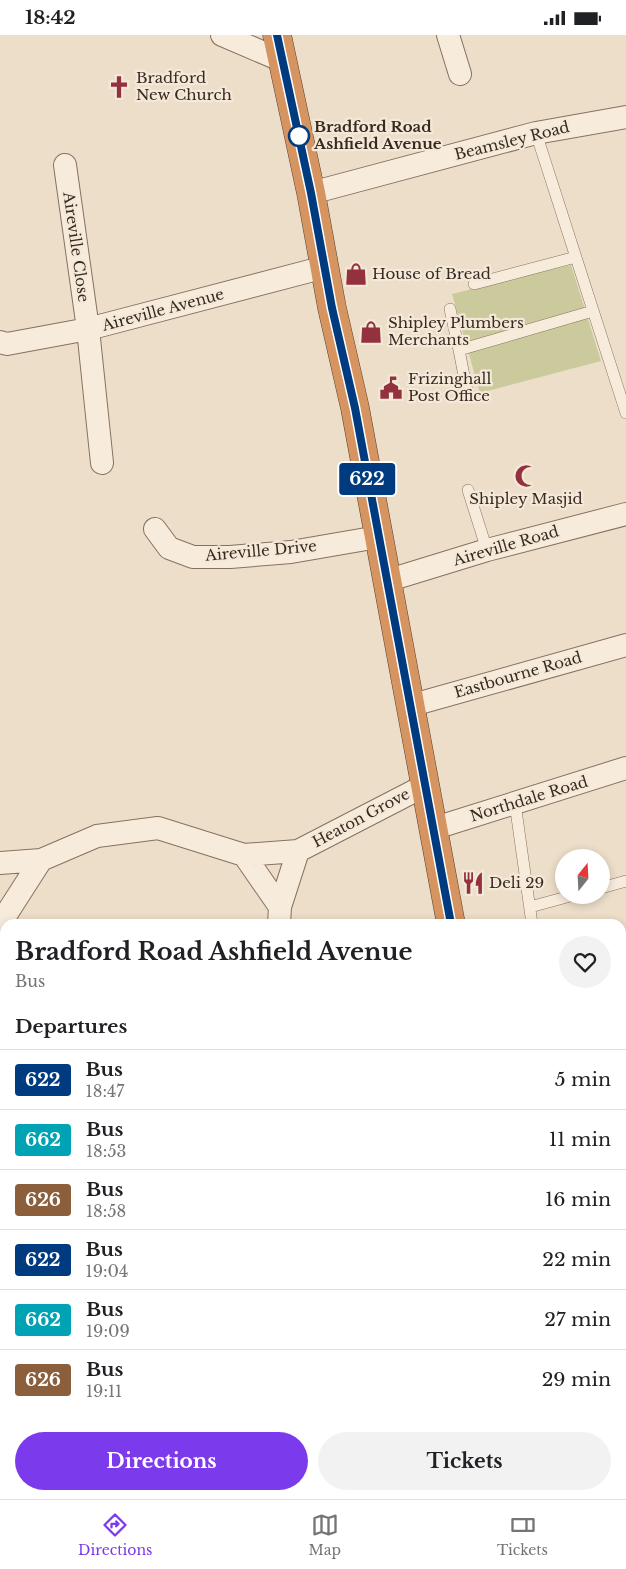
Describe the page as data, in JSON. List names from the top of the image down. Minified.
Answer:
{"streets":{"street":["Beamsley Road","Aireville Close","Aireville Avenue","Aireville Road","Aireville Drive","Eastbourne Road","Northdale Road","Heaton Grove"]},"crossings":[["Aireville Close","Aireville Avenue"]],"places":{"church":["Bradford New Church"],"other":["Bradford Road Ashfield Avenue"],"shop":["House of Bread","Shipley Plumbers Merchants"],"public building":["Frizinghall Post Office"],"mosque":["Shipley Masjid"],"restaurant":["Deli 29"]},"lines":["bus line 622"],"north":"top","page":{"status":"18:42","on_map":"622","heading":[["Bradford Road Ashfield Avenue","Bus"],"Departures"],"list":[{"mark":"622","name":"Bus","note":"18:47","value":"5 min"},{"mark":"662","name":"Bus","note":"18:53","value":"11 min"},{"mark":"626","name":"Bus","note":"18:58","value":"16 min"},{"mark":"622","name":"Bus","note":"19:04","value":"22 min"},{"mark":"662","name":"Bus","note":"19:09","value":"27 min"},{"mark":"626","name":"Bus","note":"19:11","value":"29 min"}],"buttons":["Directions","Tickets"],"tabs":["Directions","Map","Tickets"]}}
